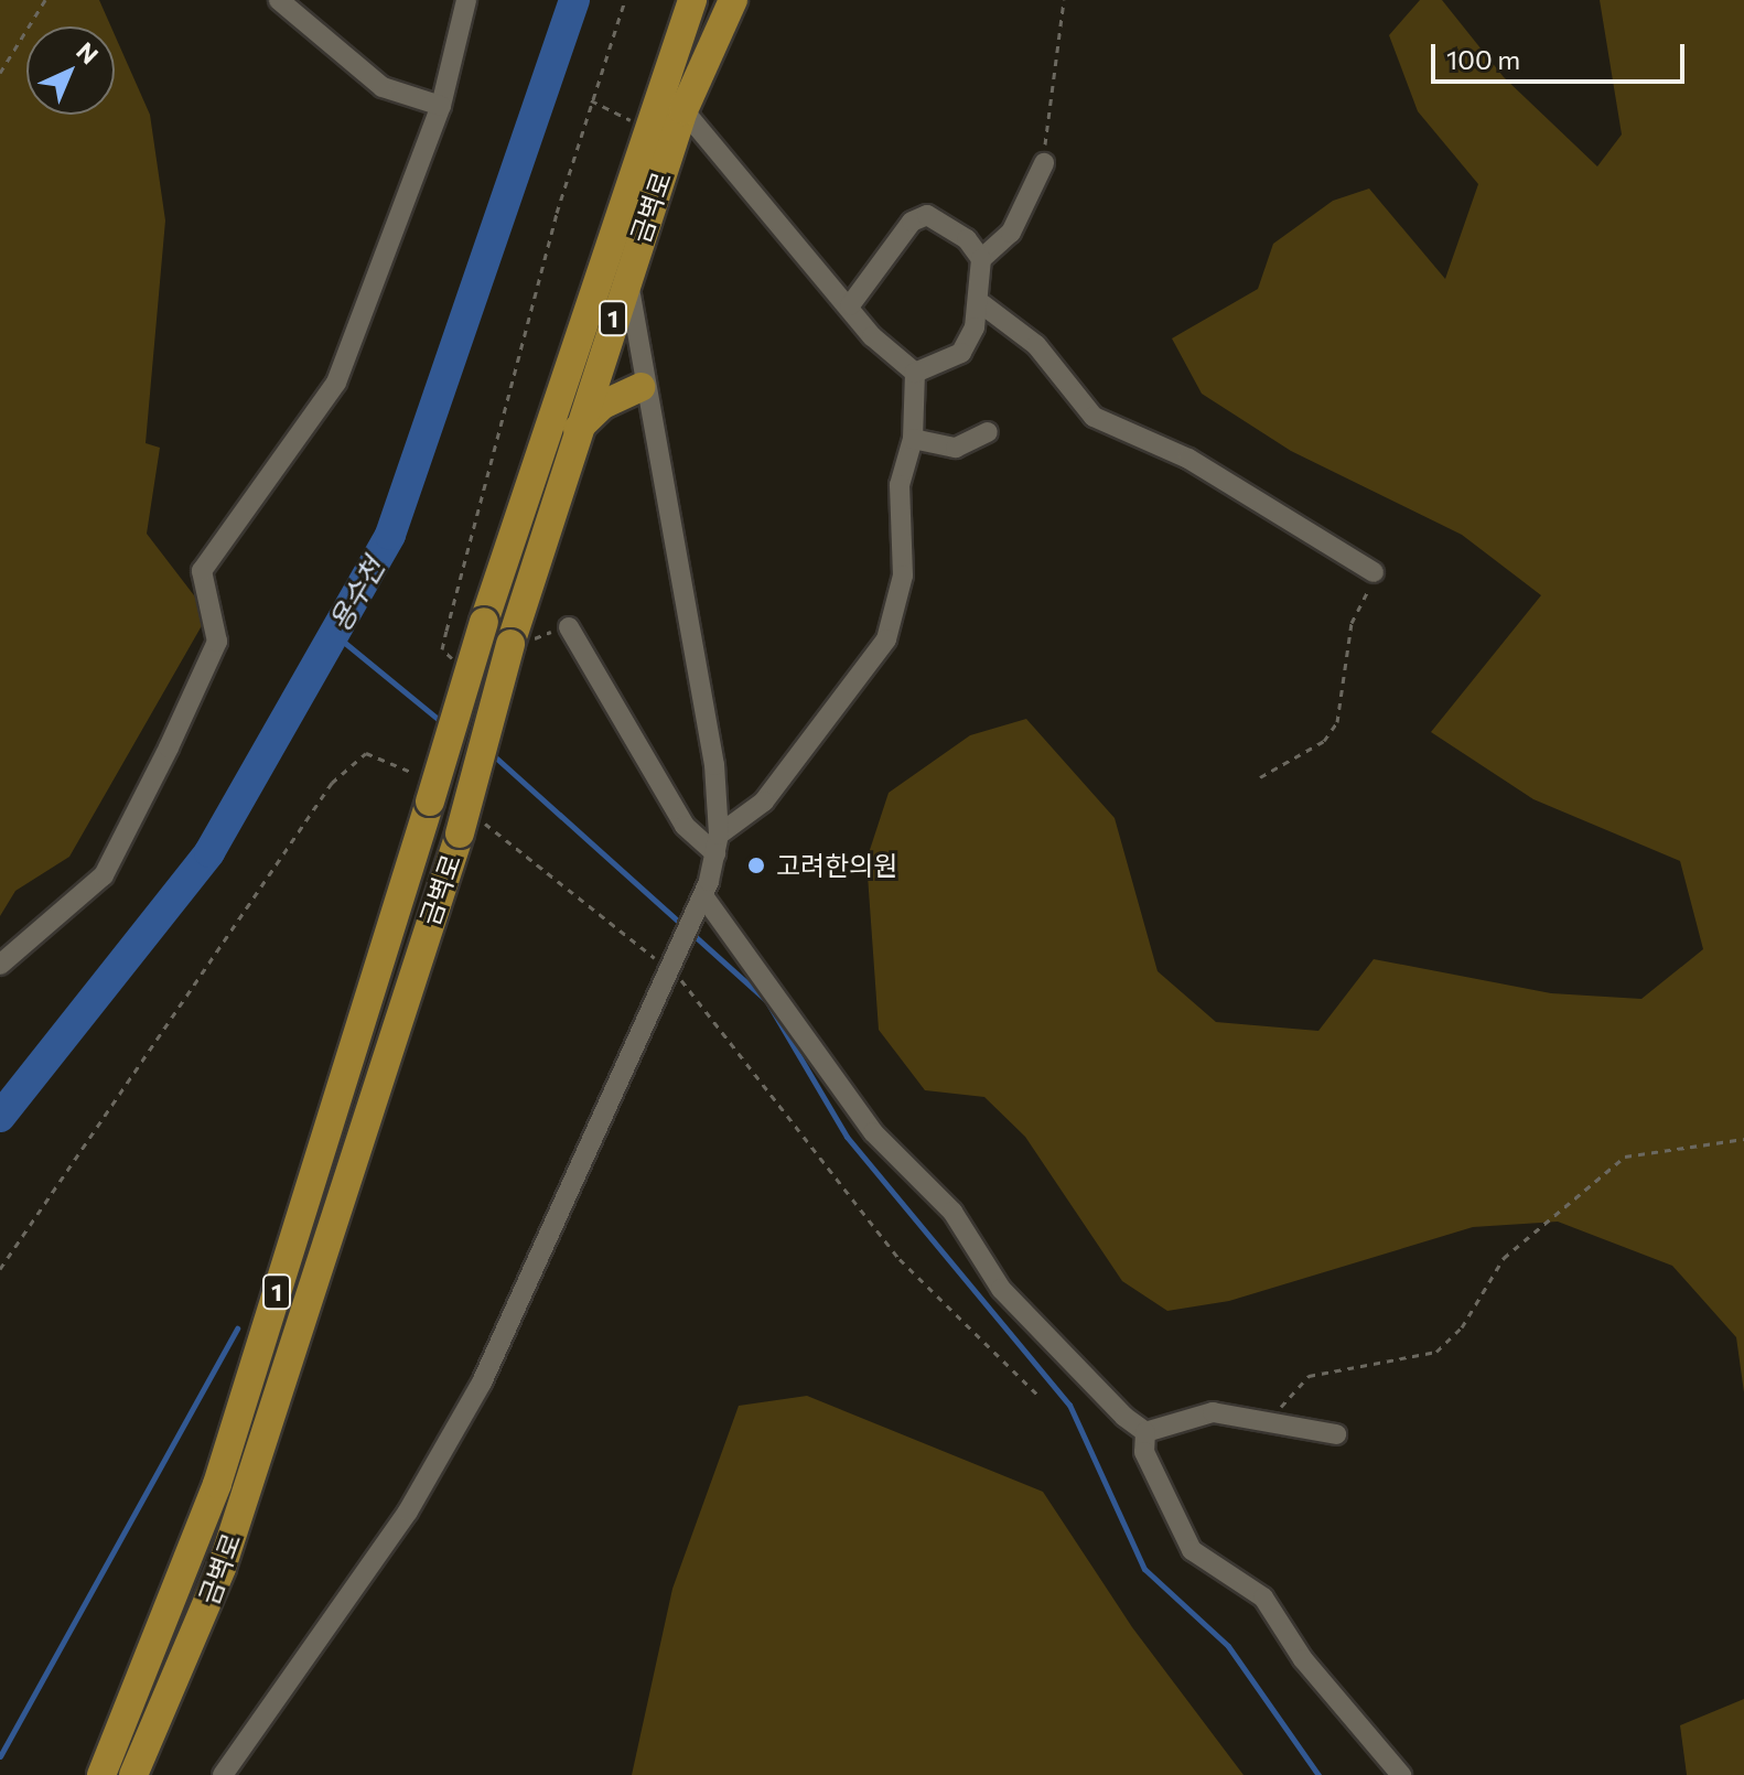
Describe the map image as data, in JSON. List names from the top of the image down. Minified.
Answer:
{"streets":{"highway":["금벽로","1"]},"water":["용수천"],"places":["고려한의원"],"scale_bar":"100 m","north":"top right"}
